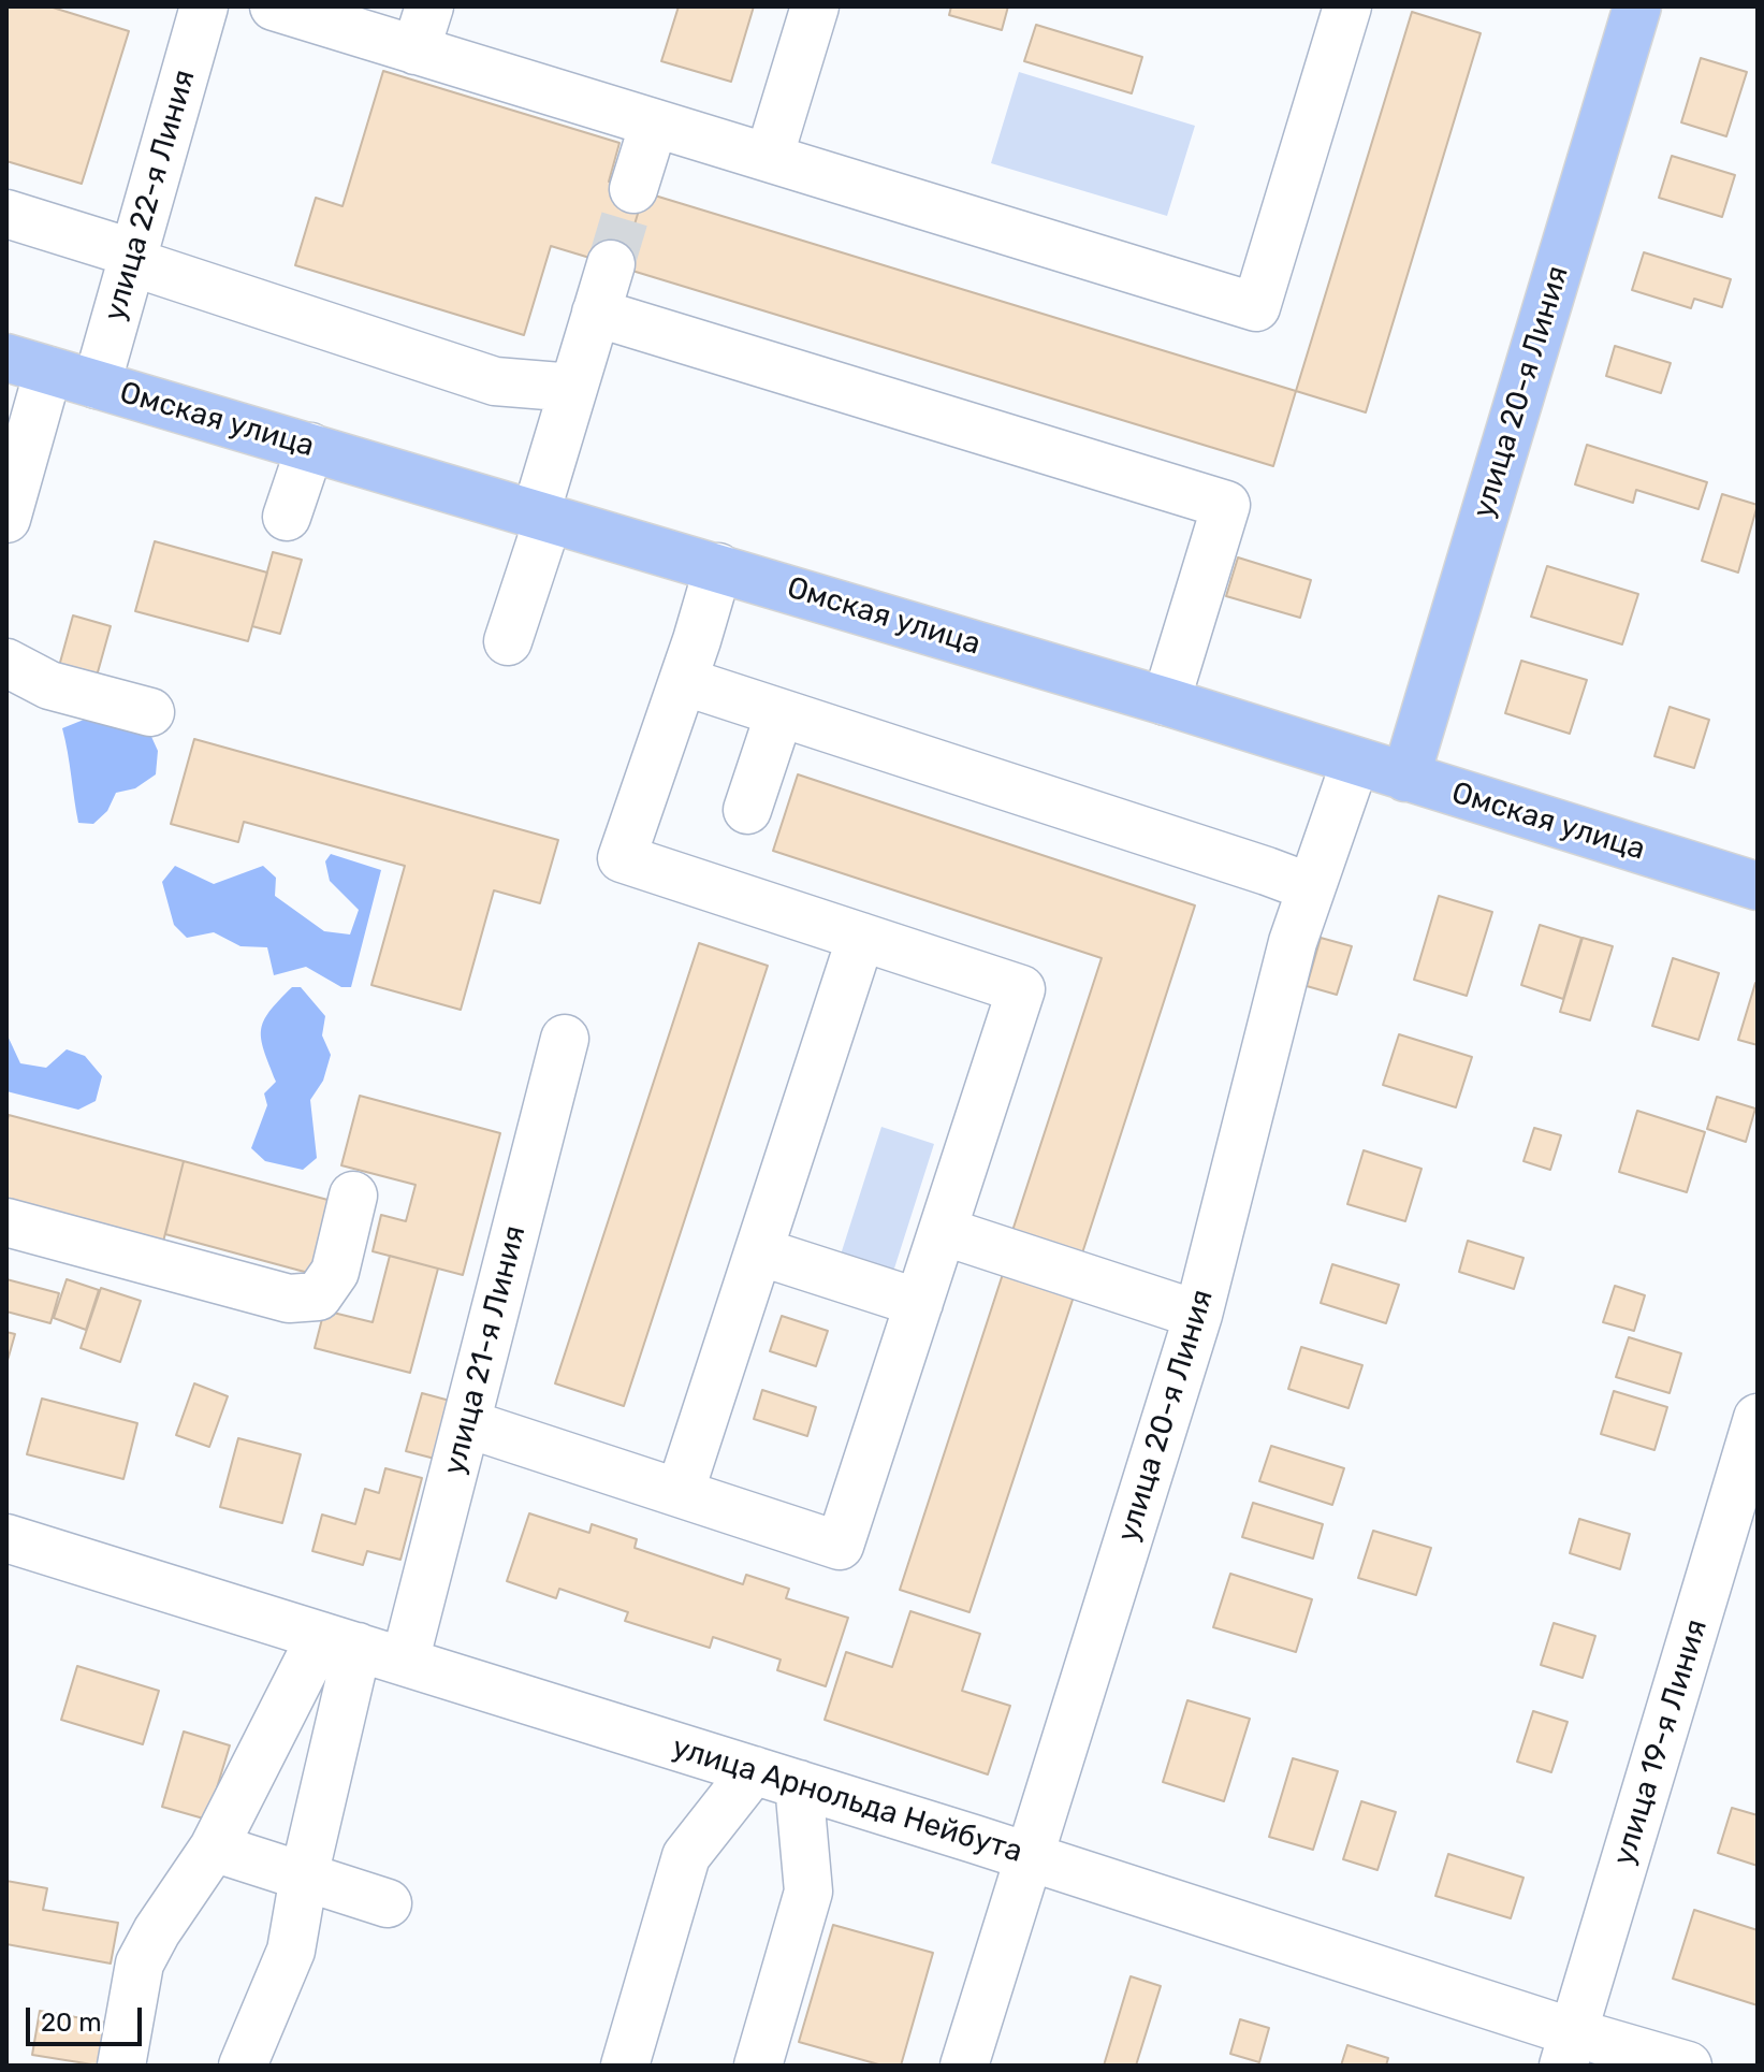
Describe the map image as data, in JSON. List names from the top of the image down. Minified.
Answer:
{"streets":{"main road":["улица 20-я Линия","Омская улица"],"street":["улица 22-я Линия","улица 21-я Линия","улица 19-я Линия","улица Арнольда Нейбута"]},"crossings":[["улица 22-я Линия","Омская улица"],["улица 20-я Линия","Омская улица"],["улица 20-я Линия","улица Арнольда Нейбута"],["улица 21-я Линия","улица Арнольда Нейбута"],["улица 19-я Линия","улица Арнольда Нейбута"]],"scale_bar":"20 m"}
